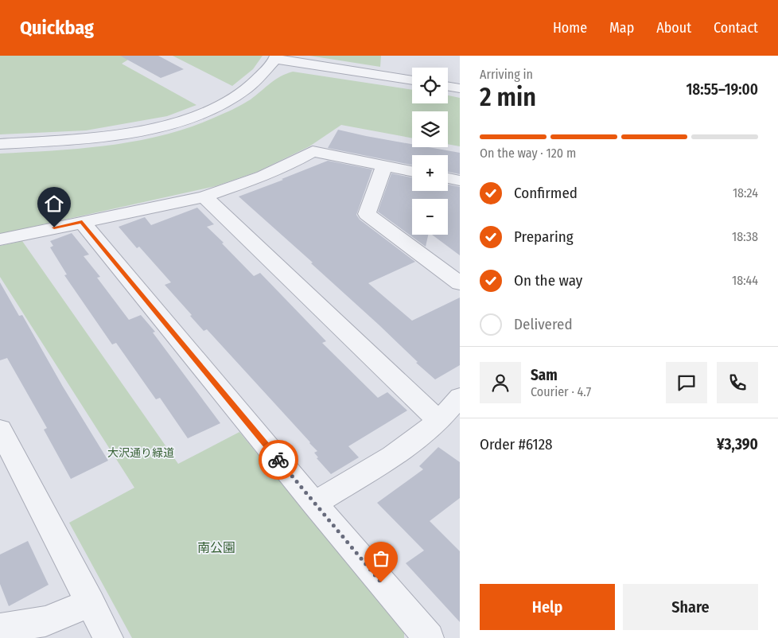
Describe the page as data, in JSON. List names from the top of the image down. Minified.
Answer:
{"parks":["大沢通り緑道","南公園"],"page":{"header":"Quickbag","nav":["Home","Map","About","Contact"],"heading":["2 min","Arriving in","18:55–19:00"],"panel":["Sam","Courier · 4.7","Order #6128","¥3,390"],"map_buttons":["+","−"],"bar":"On the way · 120 m","list":[["Confirmed","18:24"],["Preparing","18:38"],["On the way","18:44"],"Delivered"],"buttons":["Help","Share"]}}
